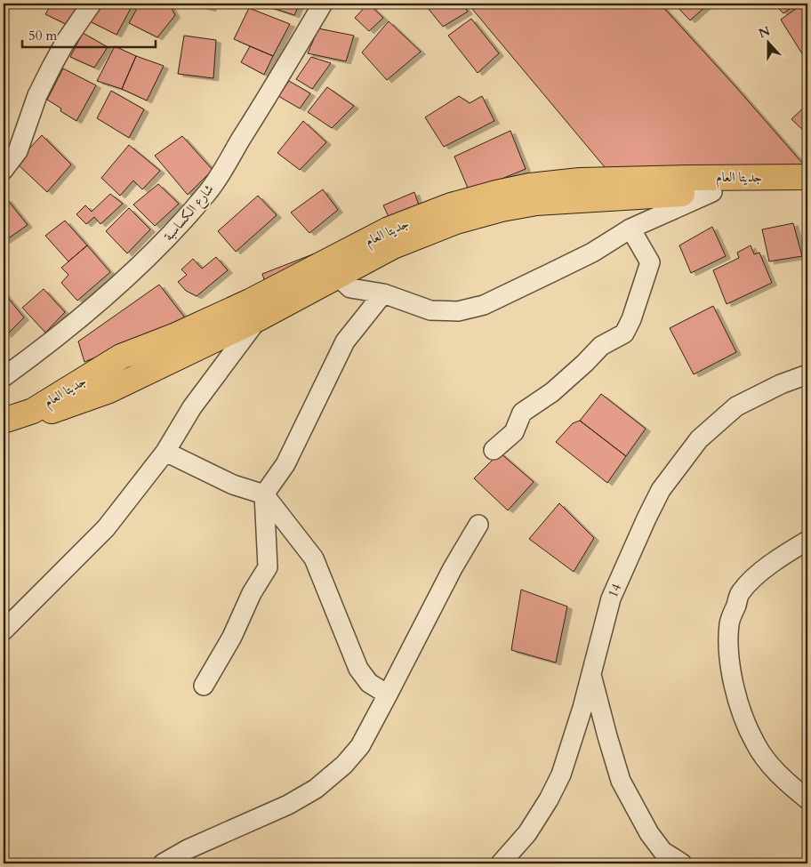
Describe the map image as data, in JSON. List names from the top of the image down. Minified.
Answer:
{"streets":{"main road":["جديتا العام"],"street":["شارع الكساسبة","14"]},"scale_bar":"50 m","north":"top"}
